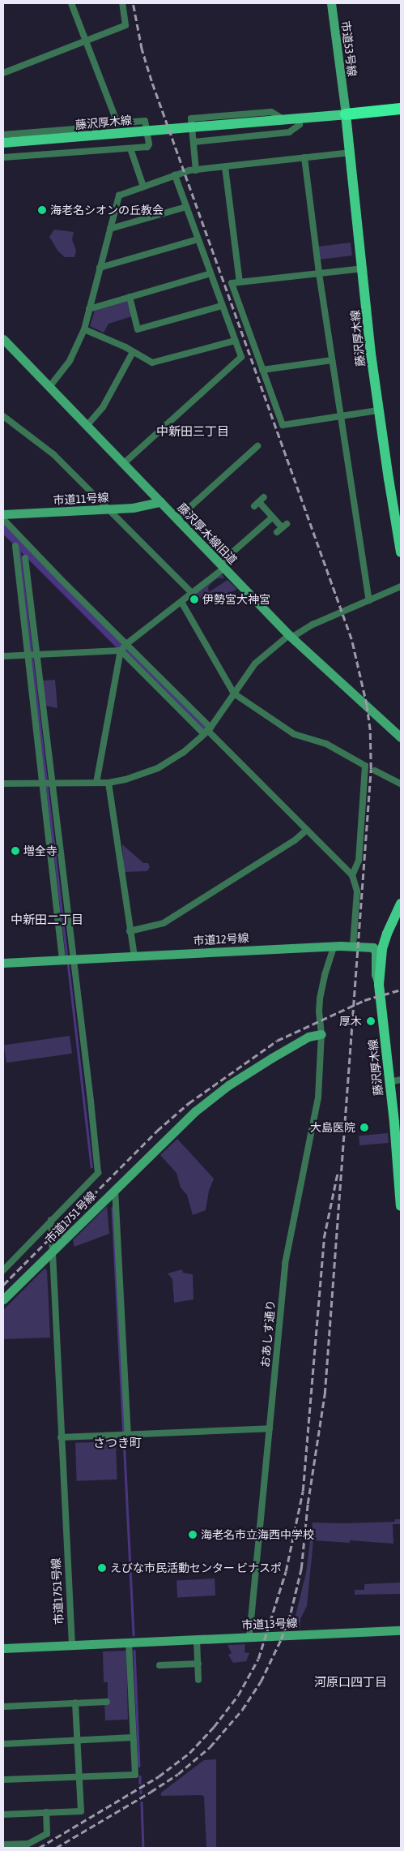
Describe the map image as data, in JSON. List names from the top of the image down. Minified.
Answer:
{"streets":{"main road":["藤沢厚木線"],"street":["市道53号線","市道11号線","藤沢厚木線旧道","市道12号線","市道1751号線","おあしす通り","市道13号線"]},"crossings":[["市道53号線","藤沢厚木線"],["市道11号線","藤沢厚木線旧道"],["市道12号線","おあしす通り"],["市道1751号線","おあしす通り"],["市道1751号線","市道13号線"],["おあしす通り","市道13号線"]],"districts":["中新田三丁目","中新田二丁目","さつき町","河原口四丁目"],"places":["海老名シオンの丘教会","伊勢宮大神宮","増全寺","厚木","大島医院","海老名市立海西中学校","えびな市民活動センター ビナスポ"]}
